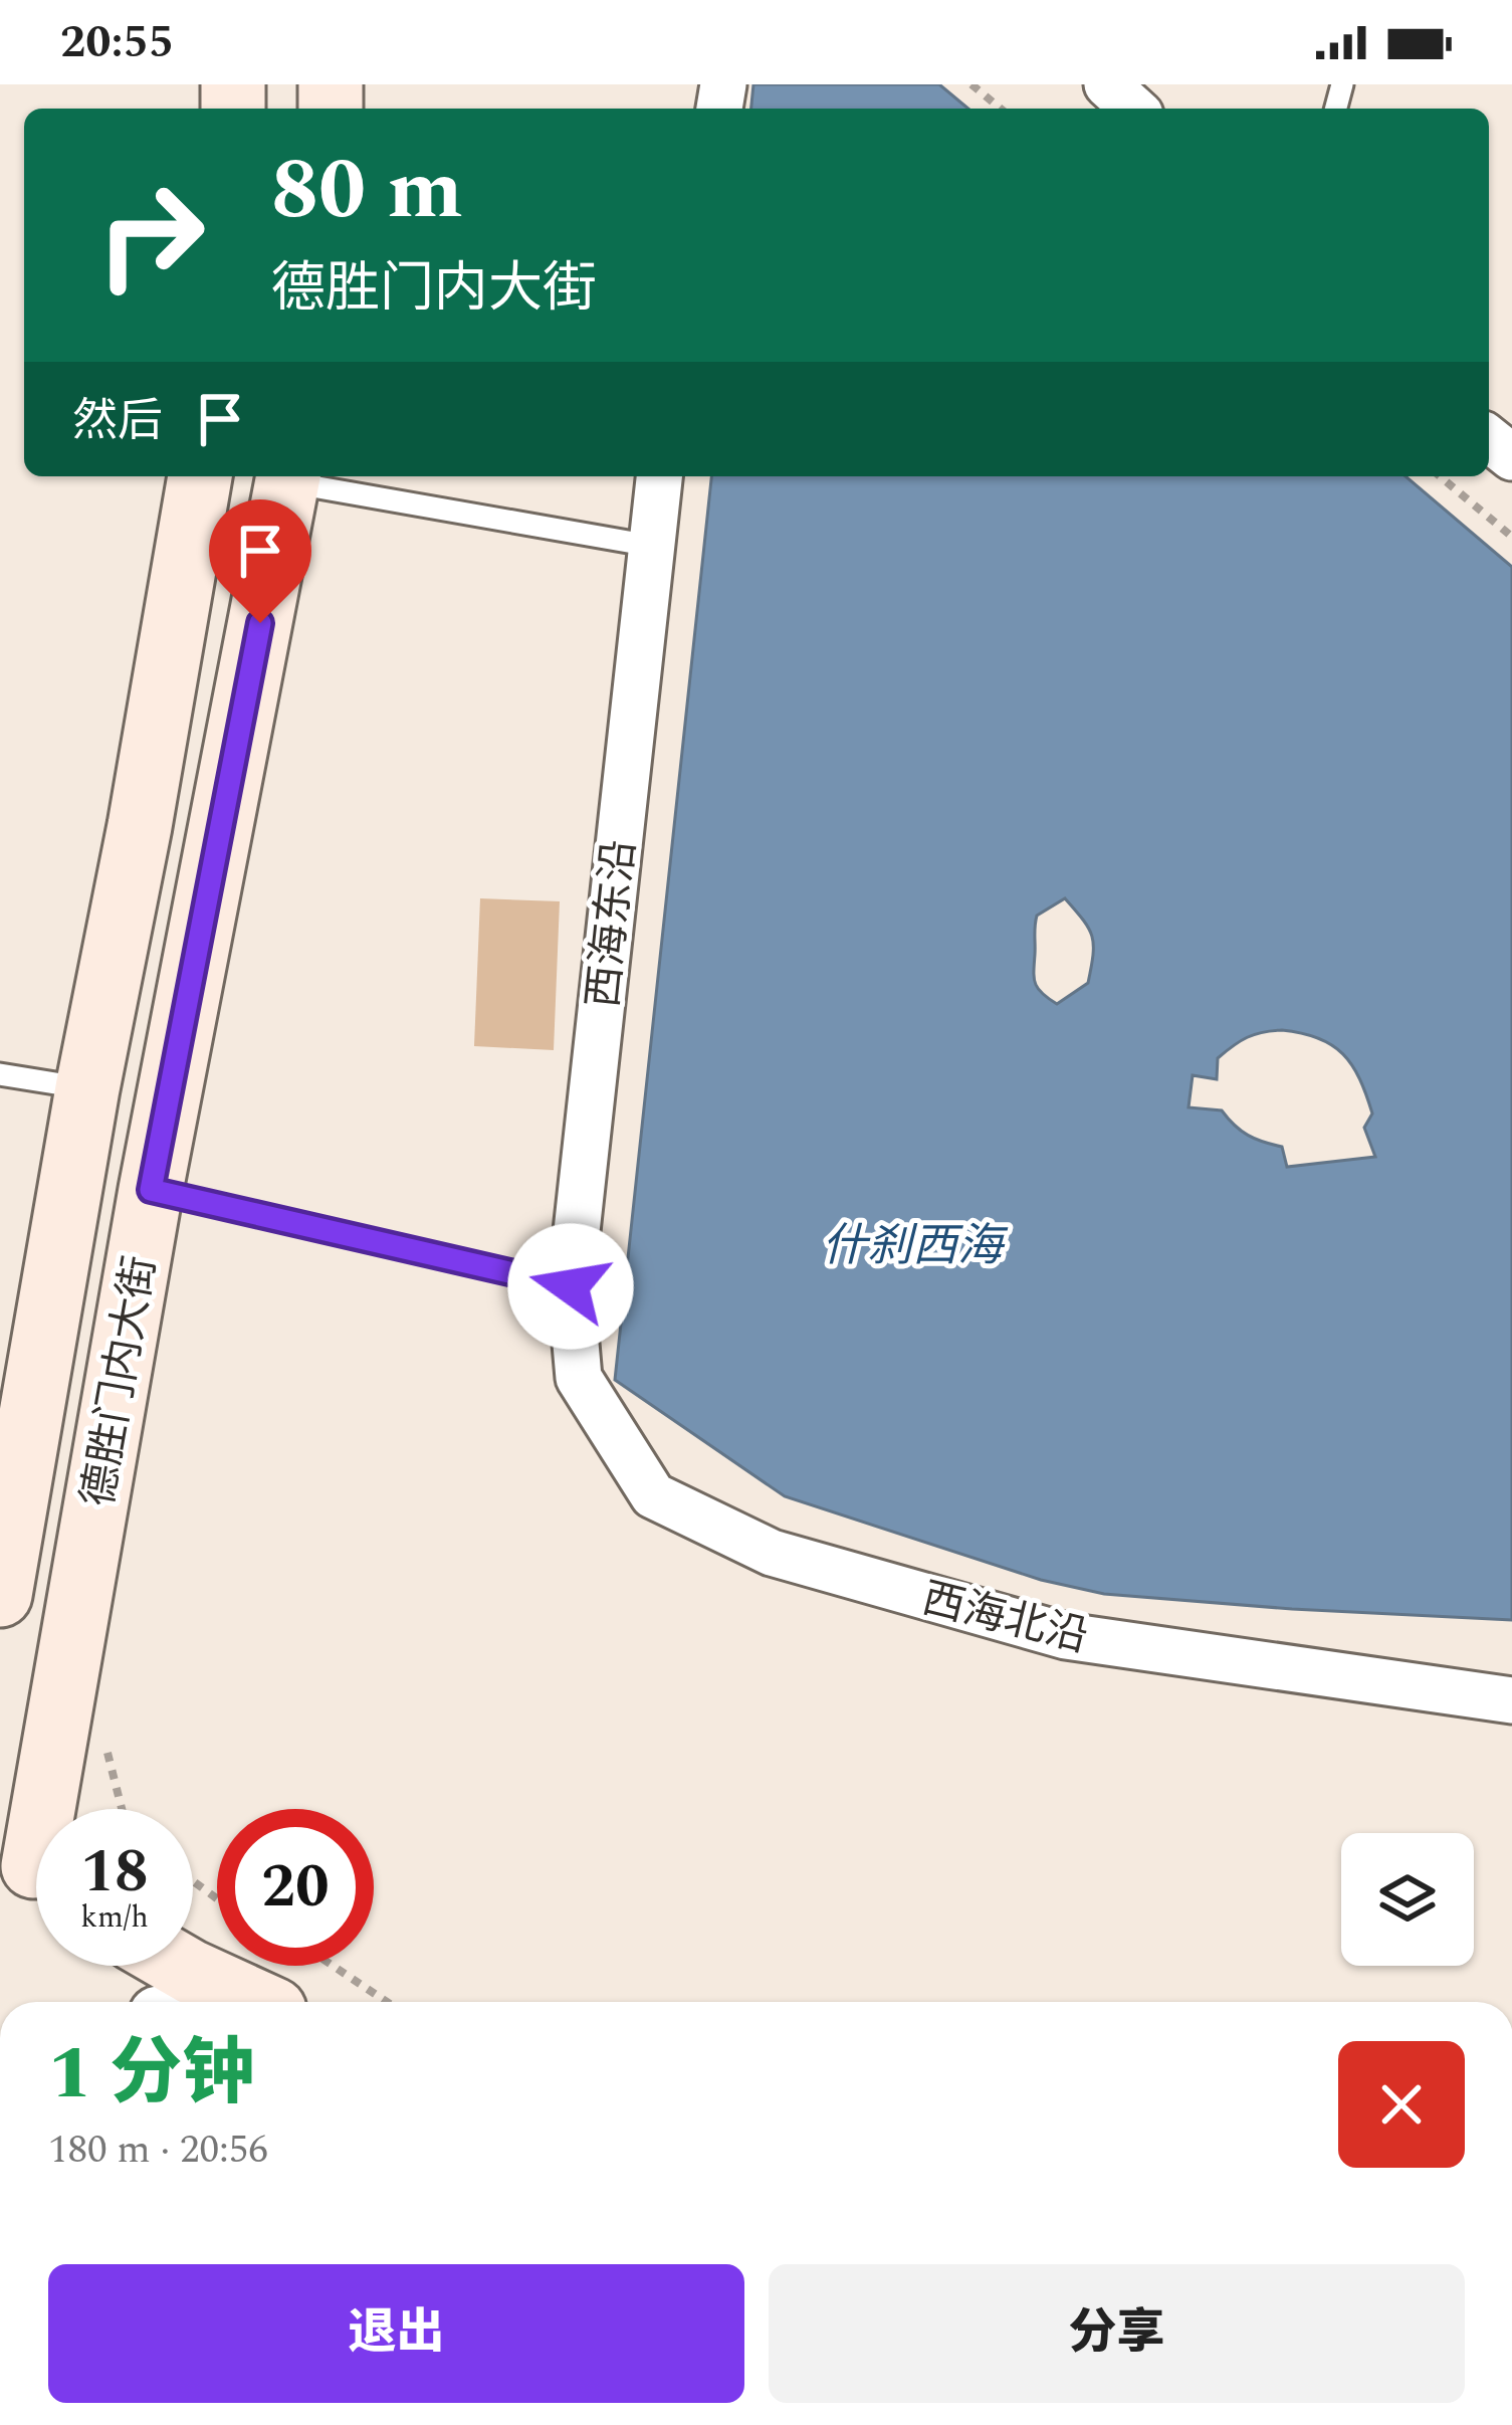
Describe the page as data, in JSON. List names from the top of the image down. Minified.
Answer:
{"streets":{"main road":["德胜门内大街"],"street":["西海东沿","西海北沿"]},"crossings":[["西海东沿","西海北沿"]],"water":["什刹西海"],"page":{"status":"20:55","turn":["80 m","德胜门内大街"],"then":"然后","speed":"18 km/h","limit":"20","heading":["1 分钟","180 m · 20:56"],"buttons":["退出","分享"]}}
